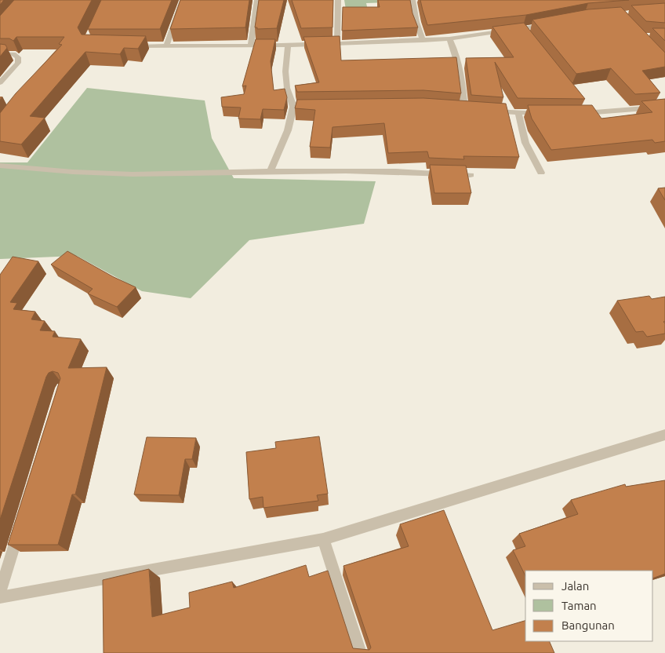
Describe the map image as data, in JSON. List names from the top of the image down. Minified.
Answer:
{"legend":["Jalan","Taman","Bangunan"]}
